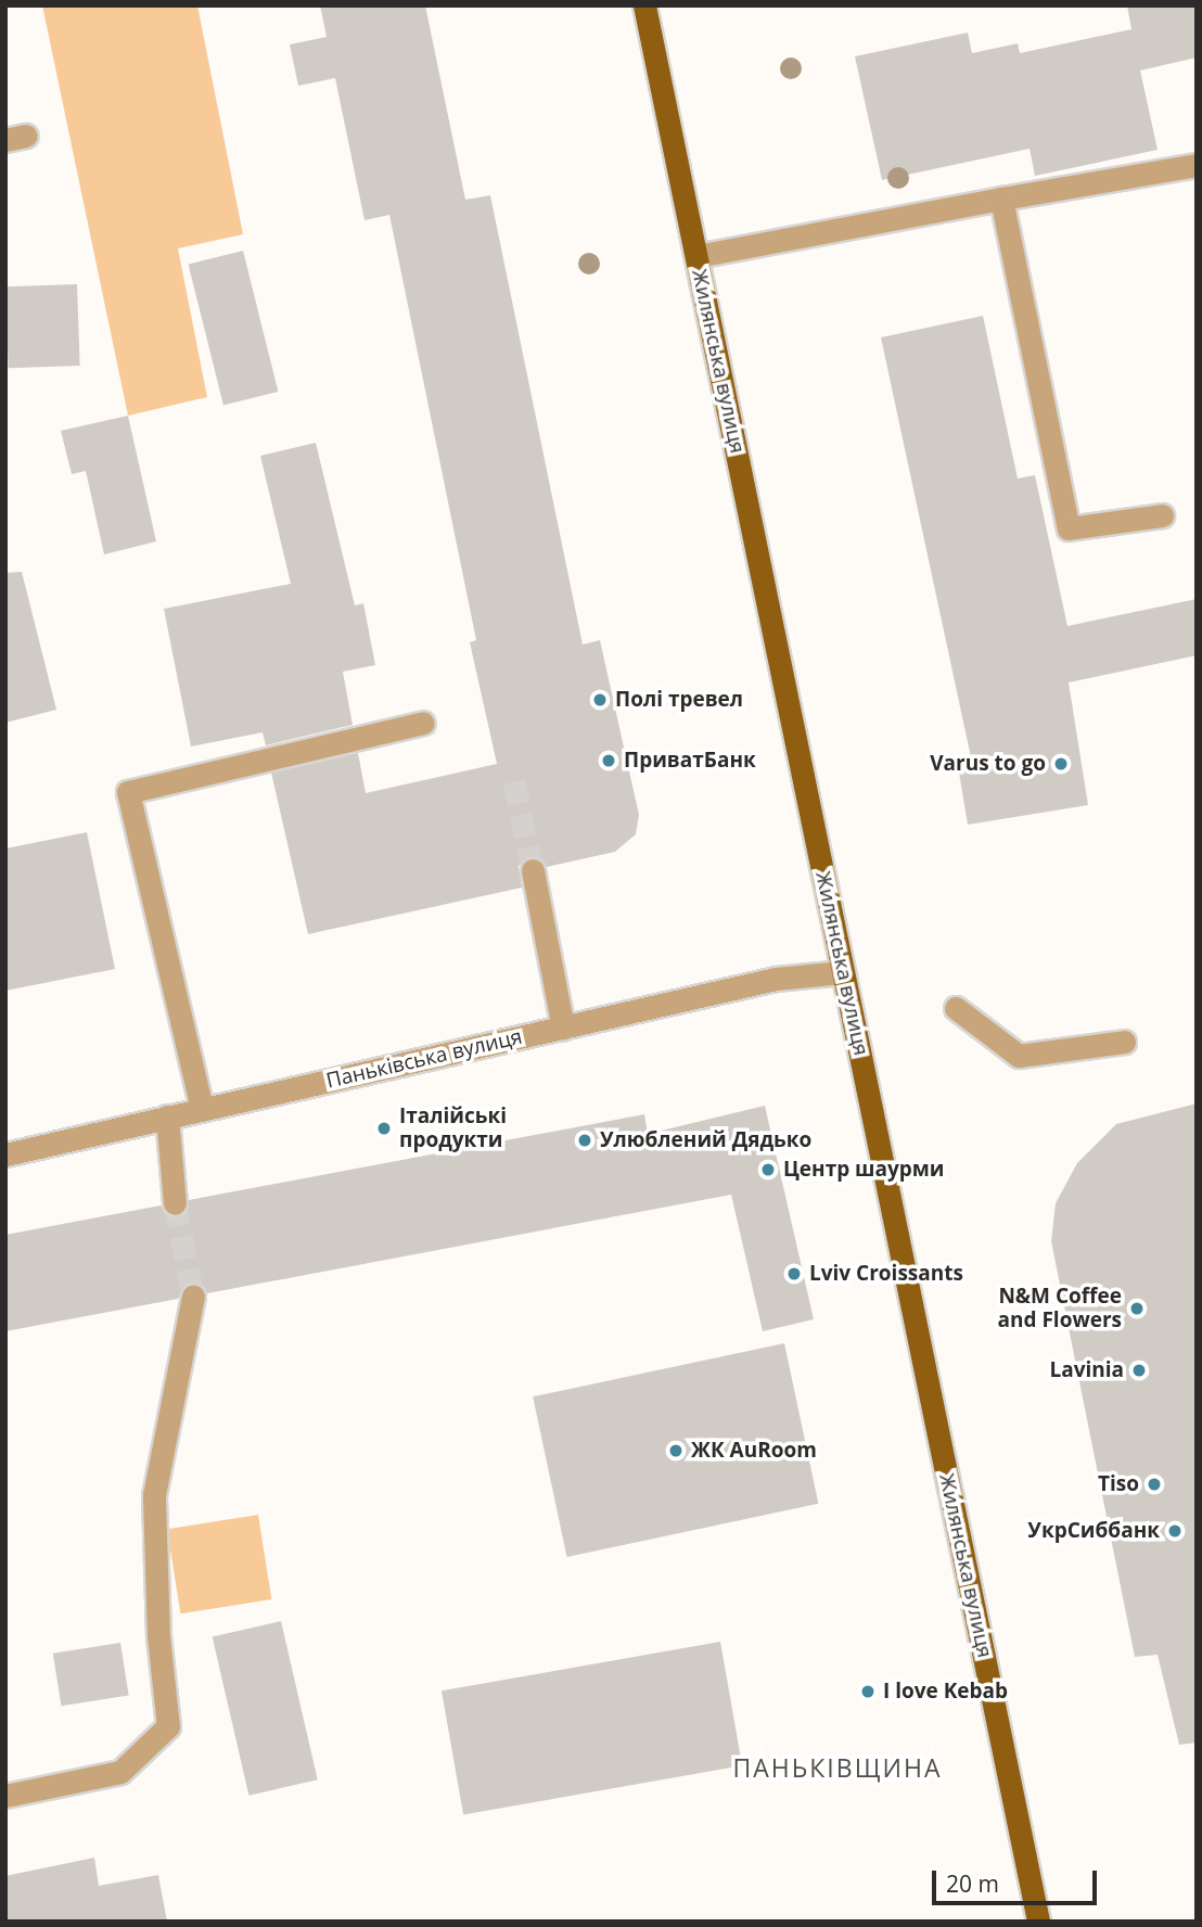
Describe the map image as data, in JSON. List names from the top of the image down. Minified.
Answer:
{"streets":{"main road":["Жилянська вулиця"],"street":["Паньківська вулиця"]},"crossings":[["Жилянська вулиця","Паньківська вулиця"]],"districts":["ПАНЬКІВЩИНА"],"places":["Полі тревел","ПриватБанк","Varus to go","Італійські продукти","Улюблений Дядько","Центр шаурми","Lviv Croissants","N&M Coffee and Flowers","Lavinia","ЖК AuRoom","Tiso","УкрСиббанк","I love Kebab"],"scale_bar":"20 m"}
